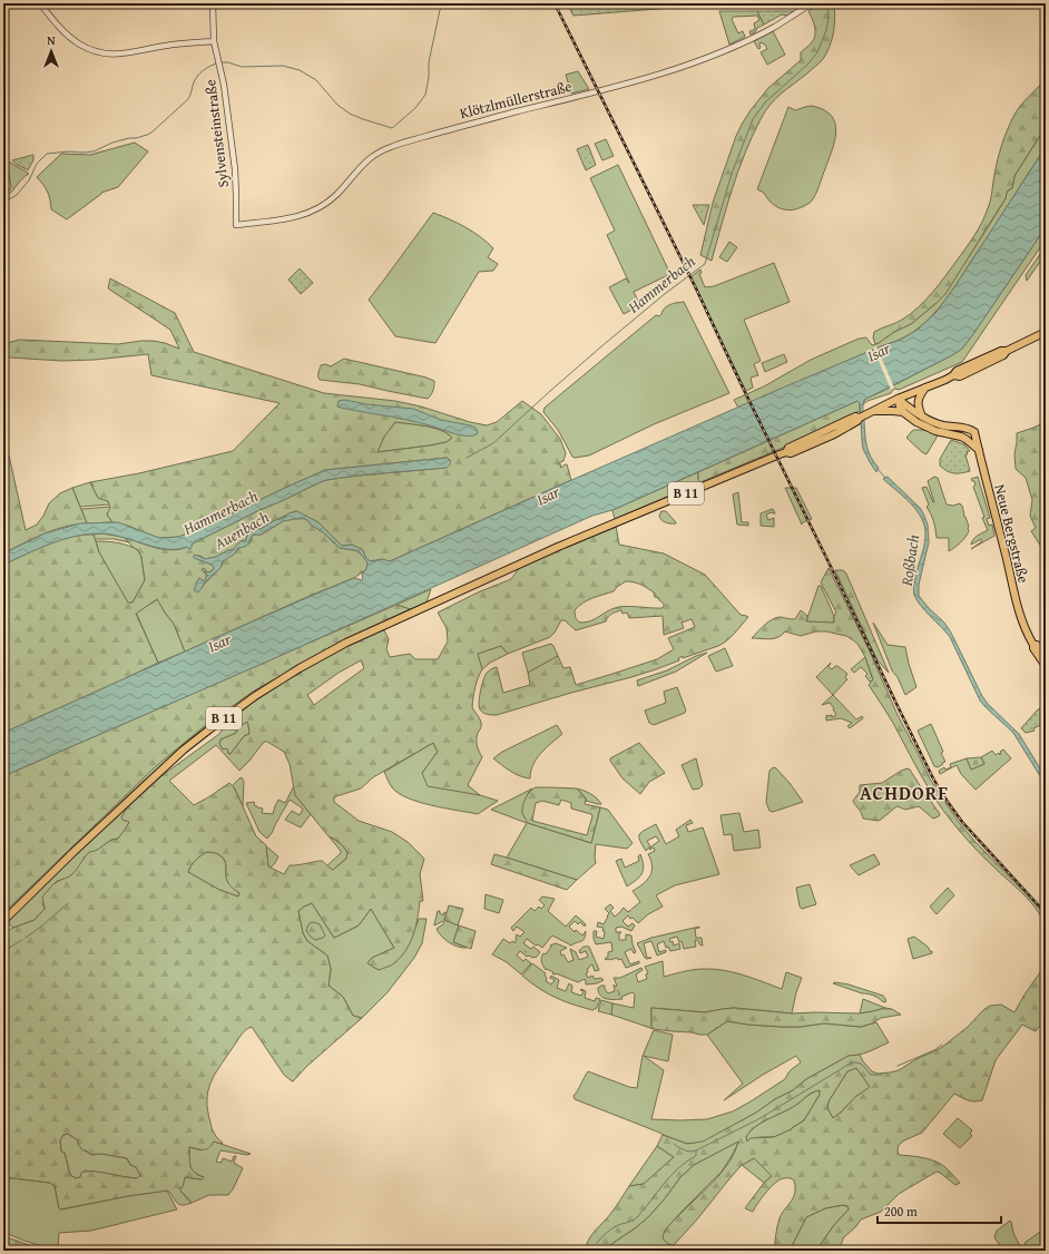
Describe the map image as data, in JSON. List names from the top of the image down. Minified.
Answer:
{"streets":{"main road":["B 11","Neue Bergstraße"],"street":["Klötzlmüllerstraße","Sylvensteinstraße"]},"crossings":[["Klötzlmüllerstraße","Sylvensteinstraße"]],"districts":["ACHDORF"],"water":["Hammerbach","Isar","Auenbach","Roßbach"],"scale_bar":"200 m","north":"top"}
